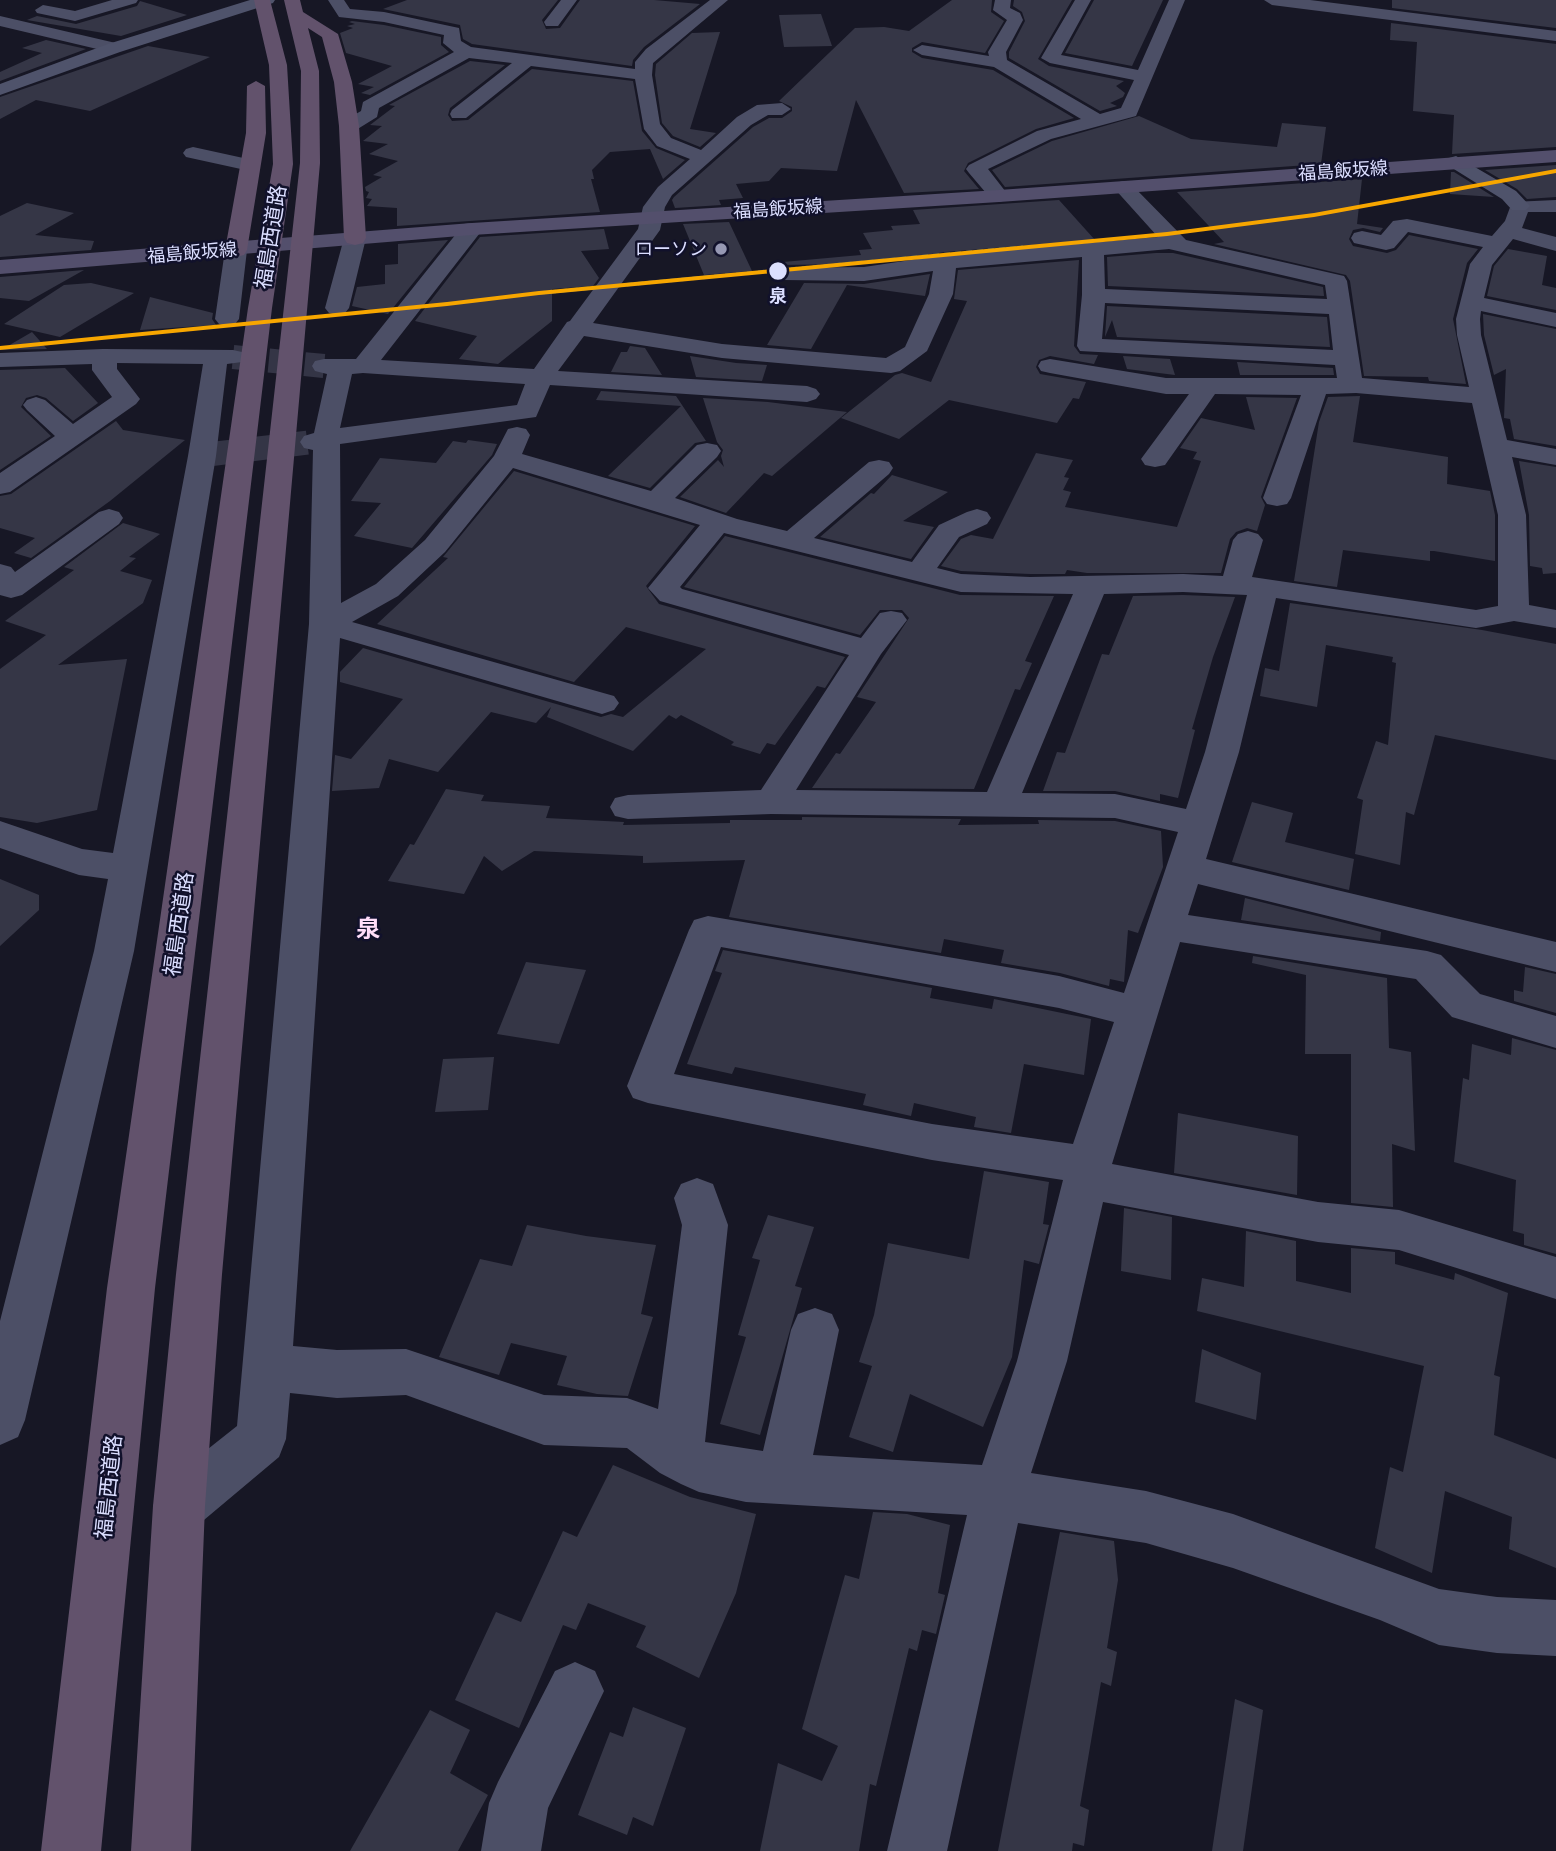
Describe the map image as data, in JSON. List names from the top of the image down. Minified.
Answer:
{"streets":{"highway":["福島西道路"],"main road":["福島飯坂線"]},"districts":["泉"],"places":["ローソン","泉"]}
